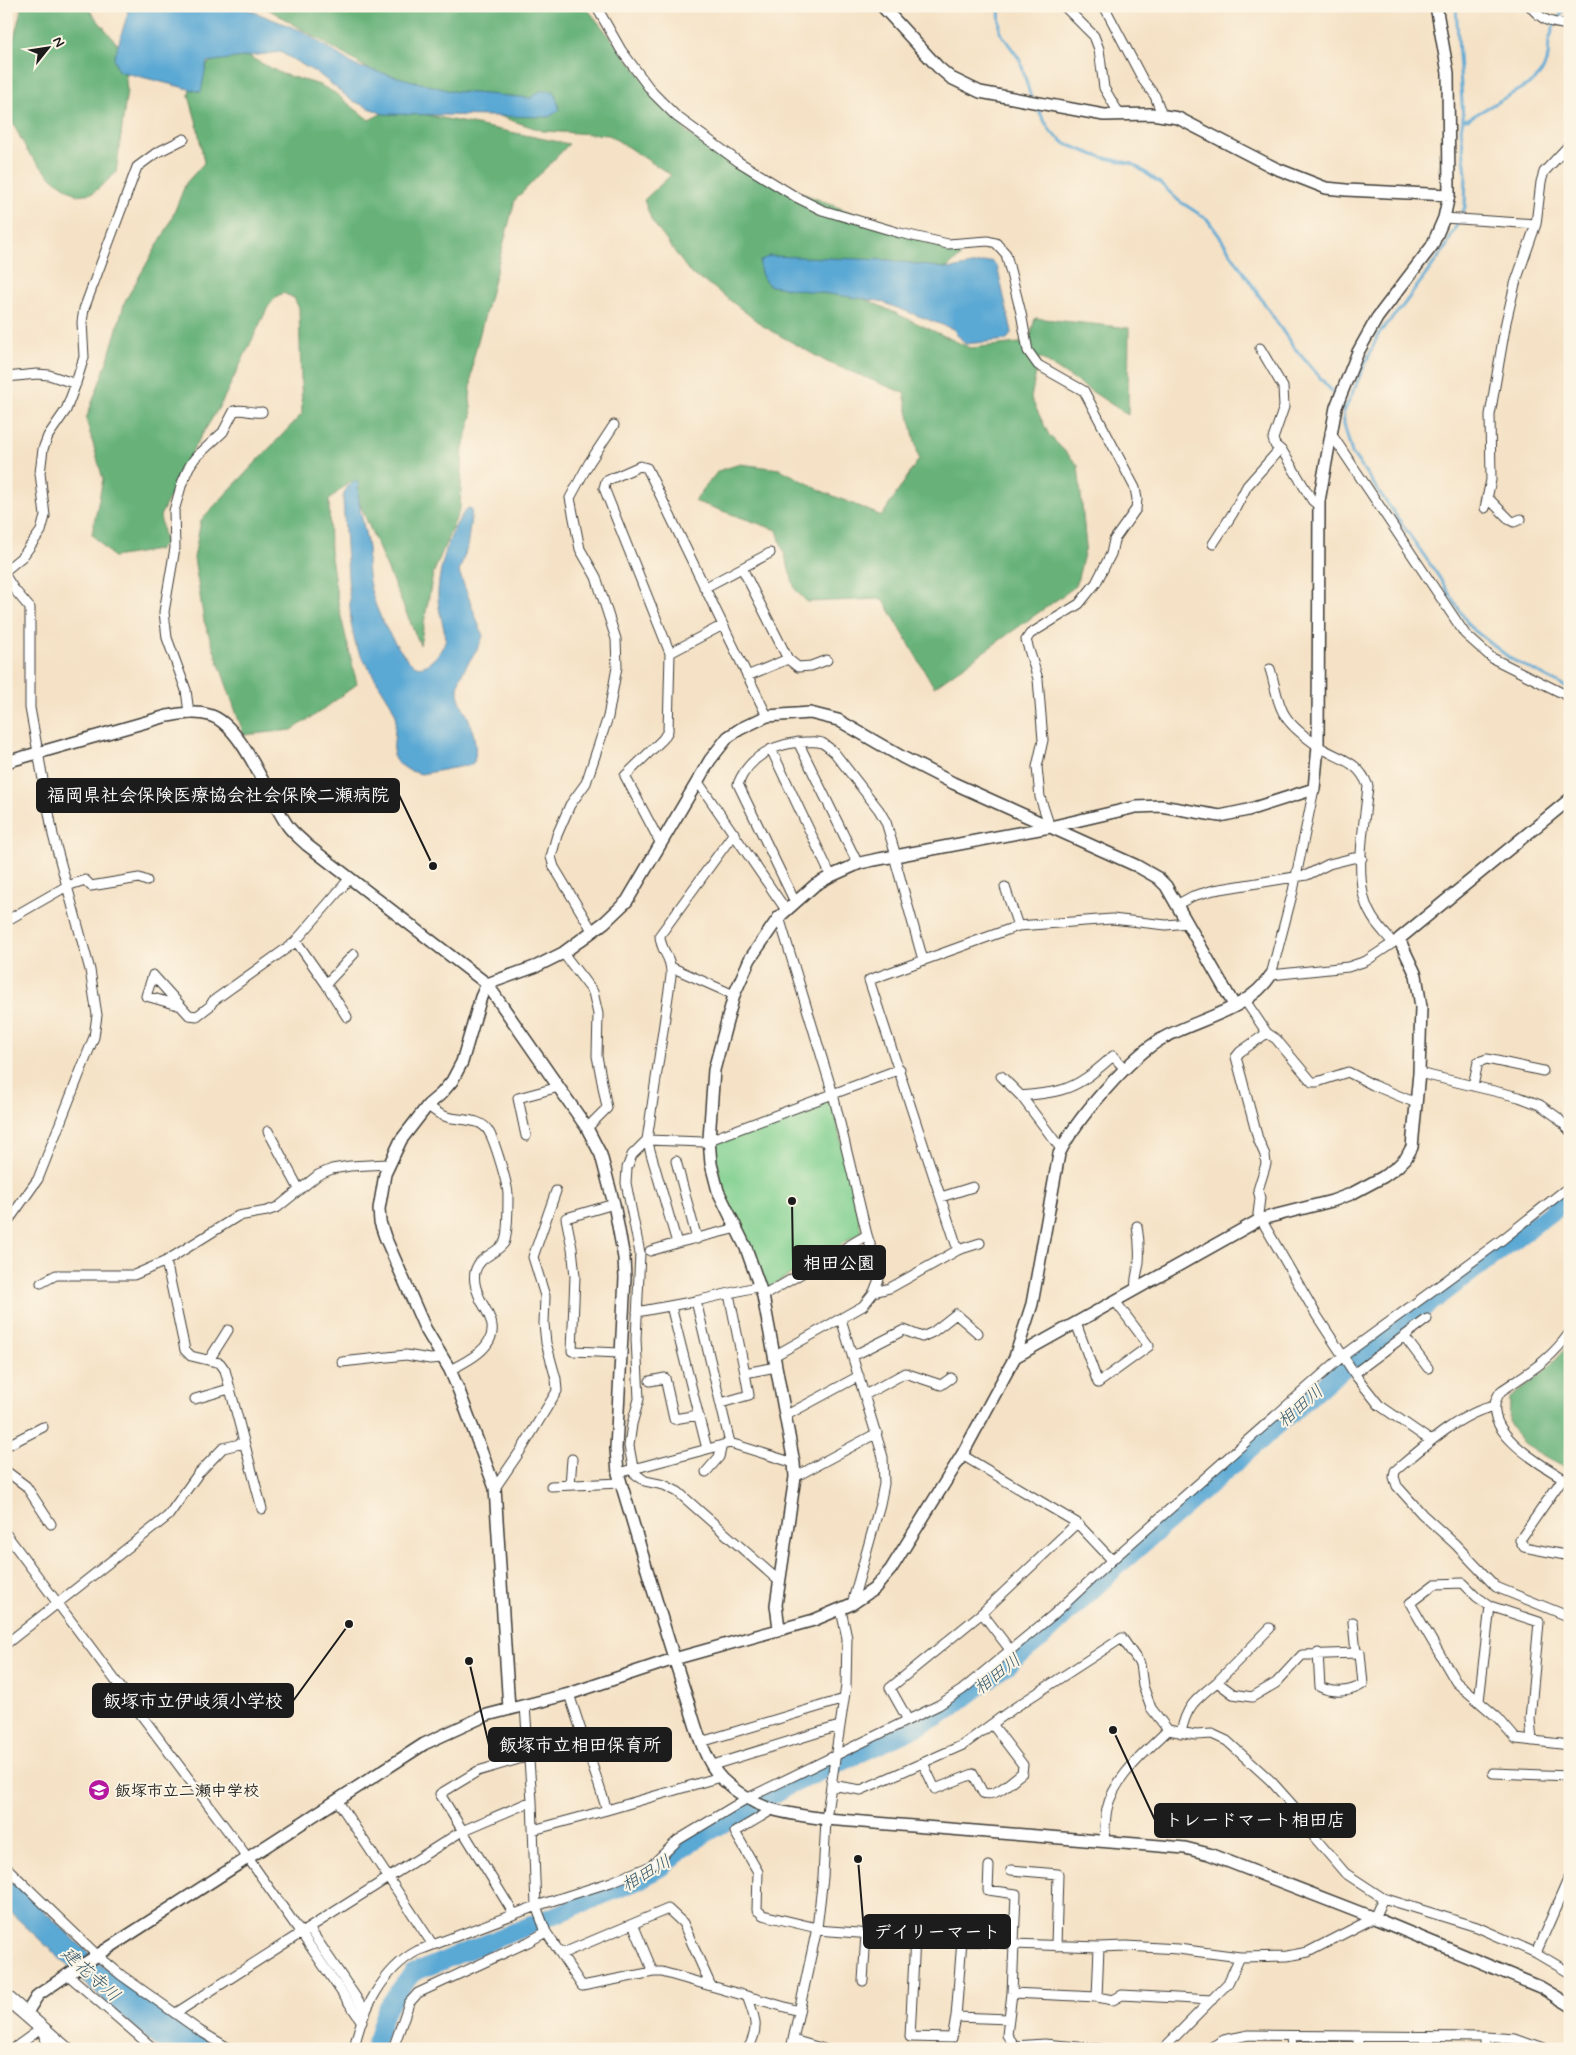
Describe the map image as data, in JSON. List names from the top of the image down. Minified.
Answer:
{"water":["相田川","建花寺川"],"places":{"other":["福岡県社会保険医療協会社会保険二瀬病院","相田公園","飯塚市立伊岐須小学校","飯塚市立相田保育所","トレードマート相田店","デイリーマート"],"school or university":["飯塚市立二瀬中学校"]},"north":"top right"}
